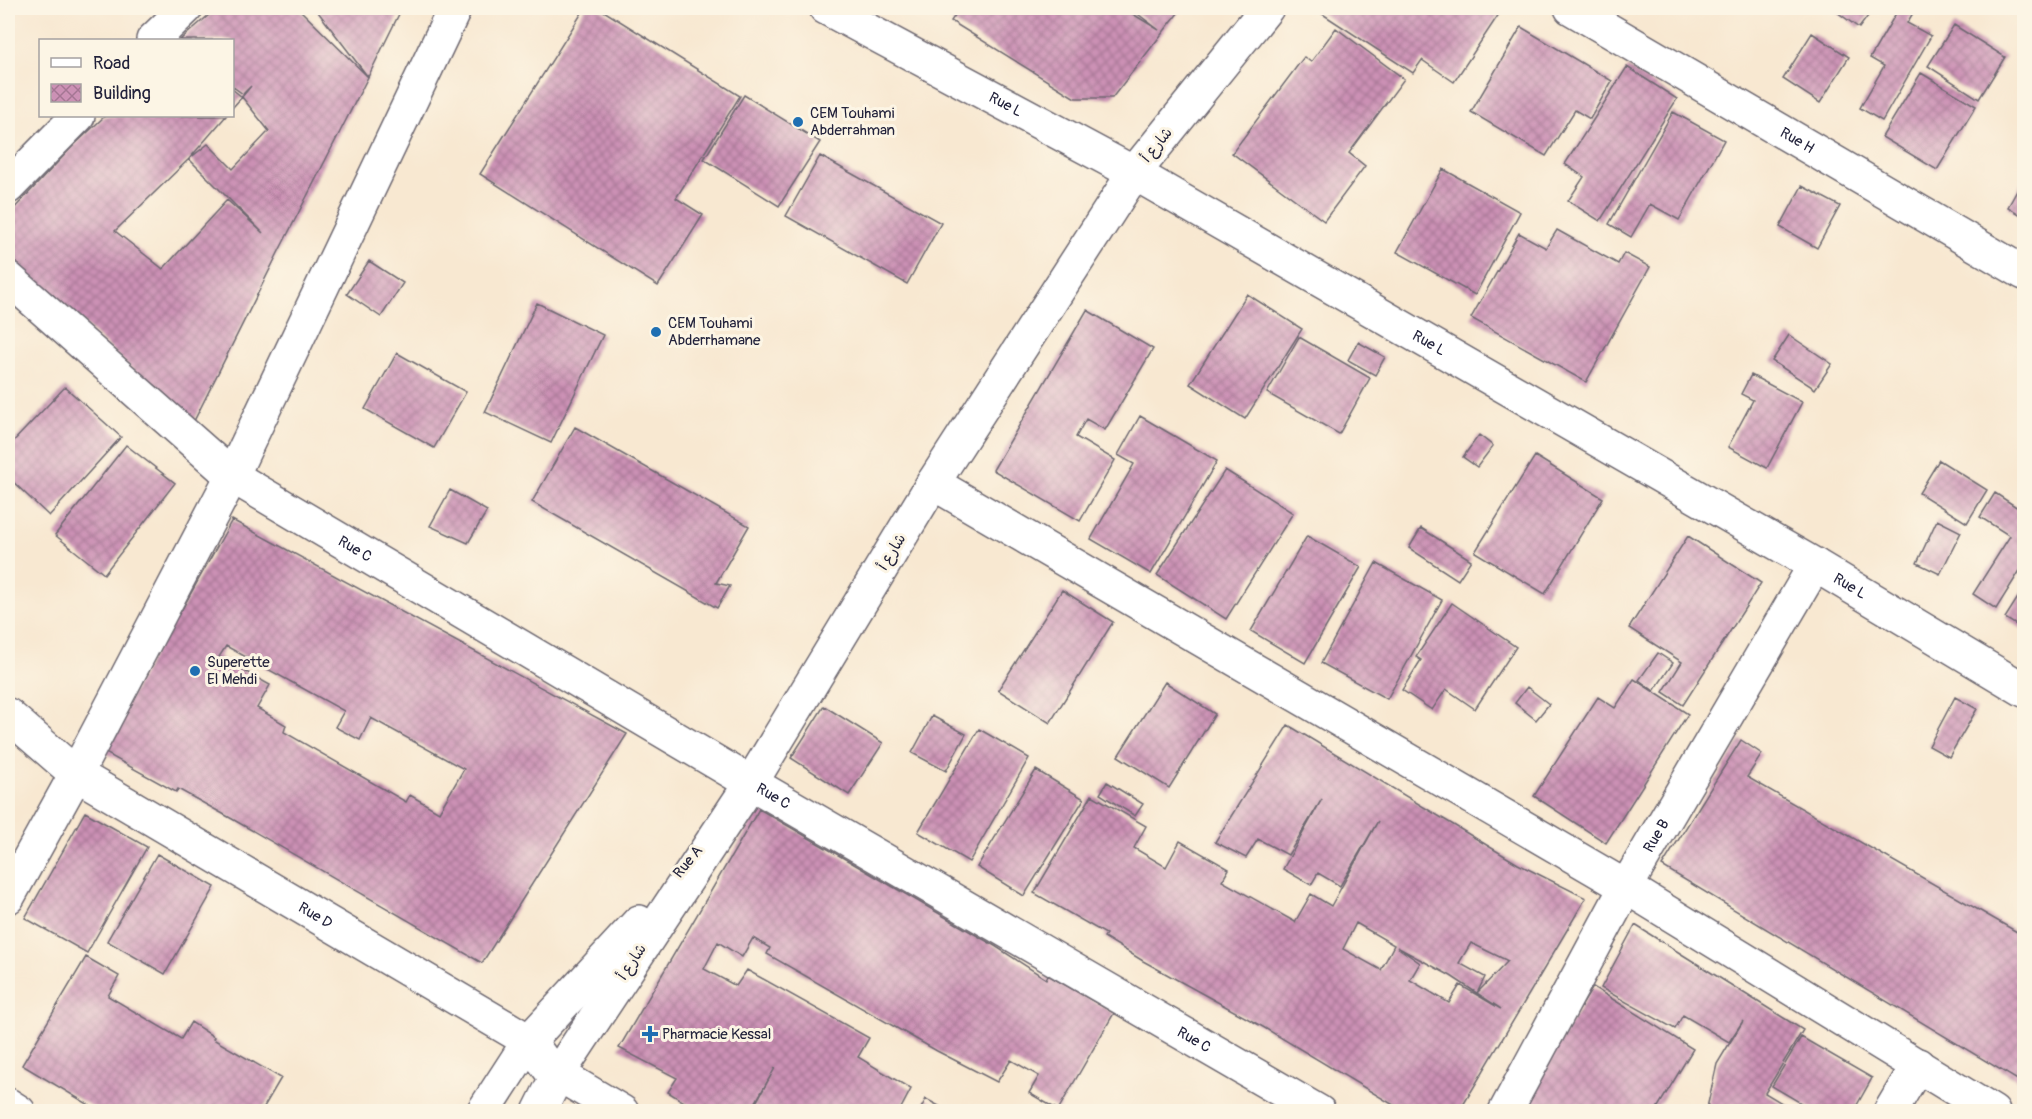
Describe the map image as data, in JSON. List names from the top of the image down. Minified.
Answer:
{"streets":{"street":["Rue L","Rue H","شارع أ","Rue C","Rue B","Rue A","Rue D"]},"crossings":[["Rue L","شارع أ"],["Rue L","Rue B"],["شارع أ","Rue C"],["شارع أ","Rue A"],["شارع أ","Rue D"],["Rue C","Rue A"]],"places":{"other":["CEM Touhami Abderrahman","CEM Touhami Abderrhamane","Superette El Mehdi"],"health":["Pharmacie Kessal"]},"legend":["Road","Building"]}
